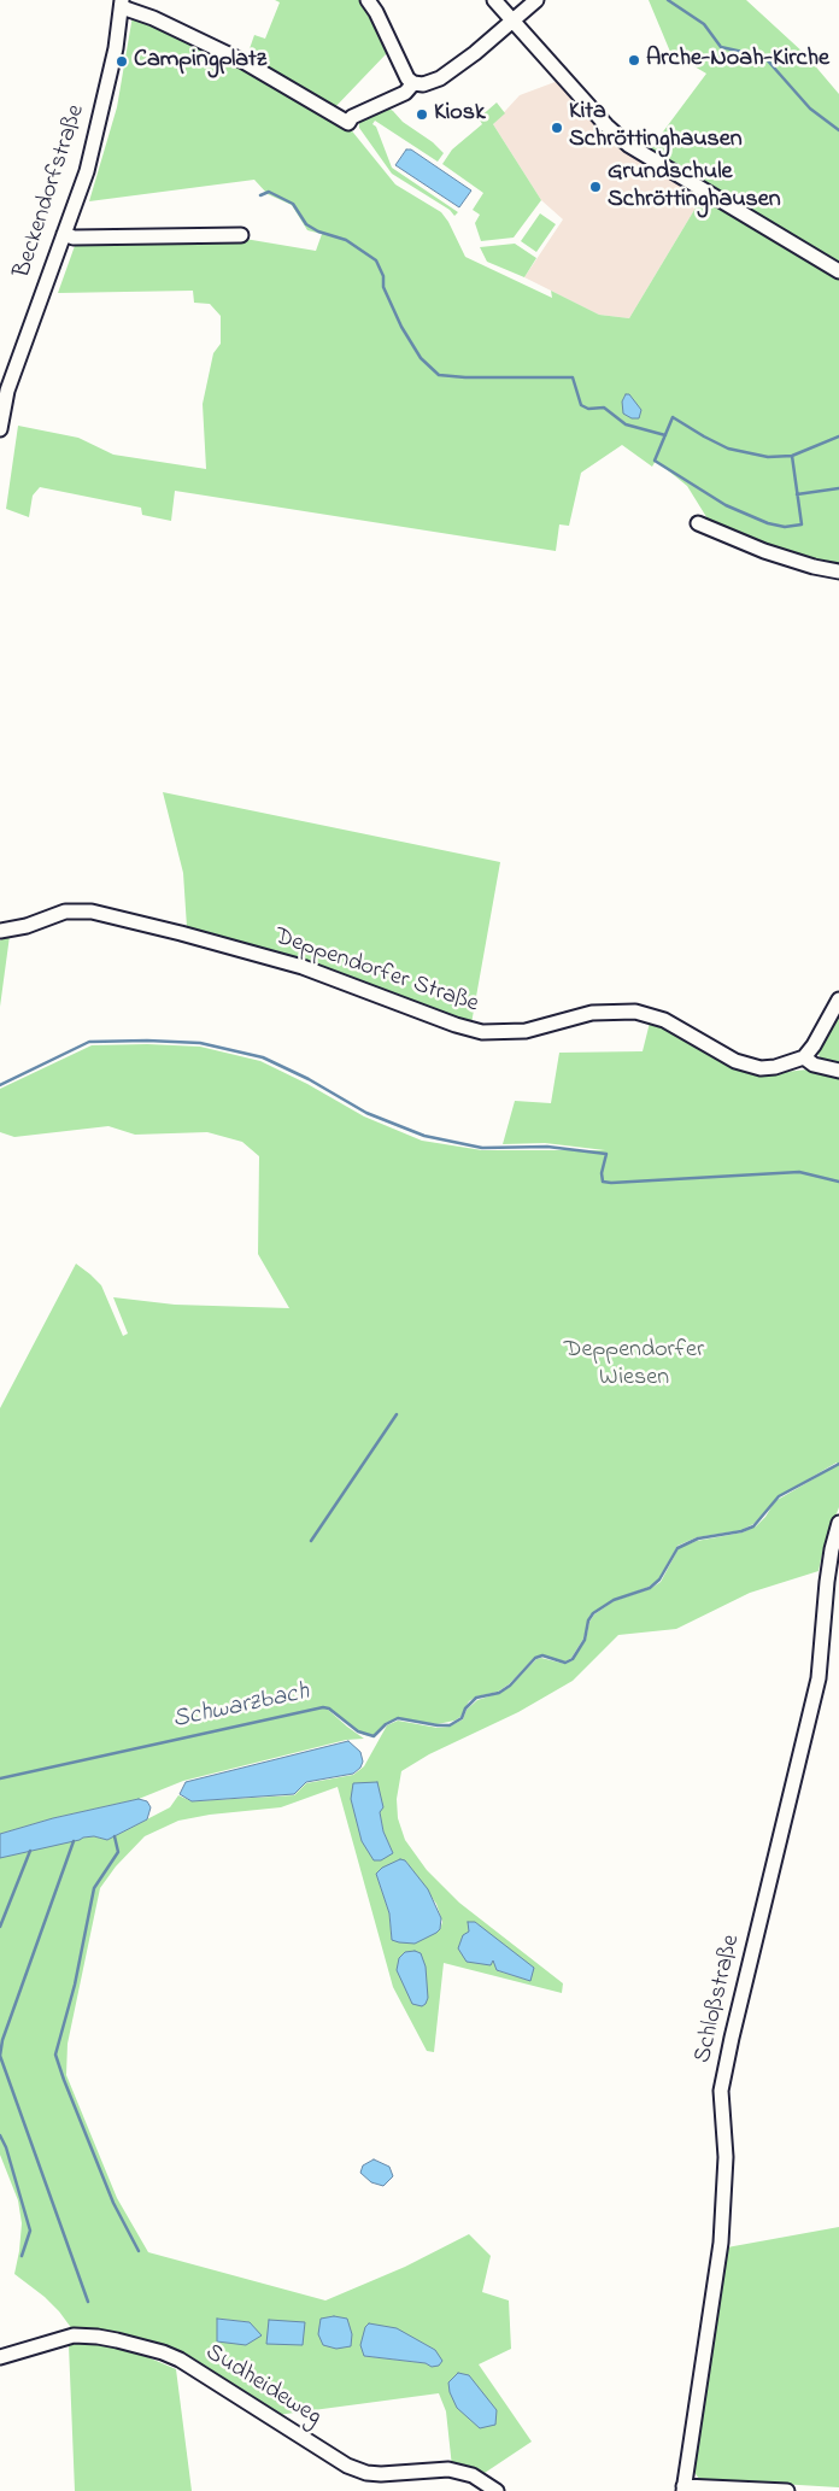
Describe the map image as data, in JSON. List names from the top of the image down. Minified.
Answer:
{"streets":{"street":["Beckendorfstraße","Deppendorfer Straße","Schloßstraße","Sudheideweg"]},"water":["Schwarzbach"],"parks":["Deppendorfer Wiesen"],"places":["Arche-Noah-Kirche","Campingplatz","Kiosk","Kita Schröttinghausen","Grundschule Schröttinghausen"]}
